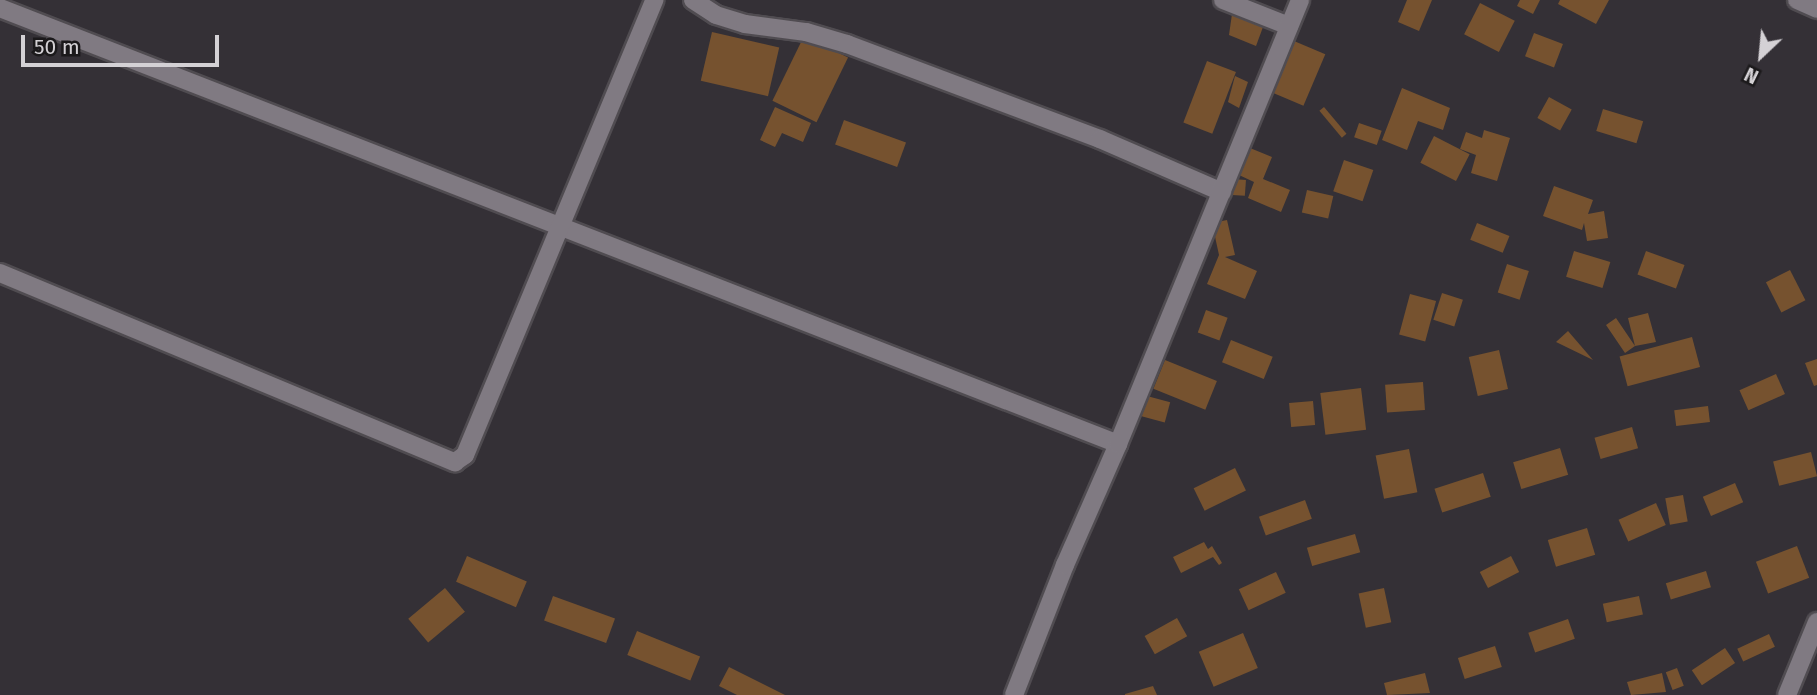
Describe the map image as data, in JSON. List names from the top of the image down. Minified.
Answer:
{"scale_bar":"50 m","north":"bottom left"}
